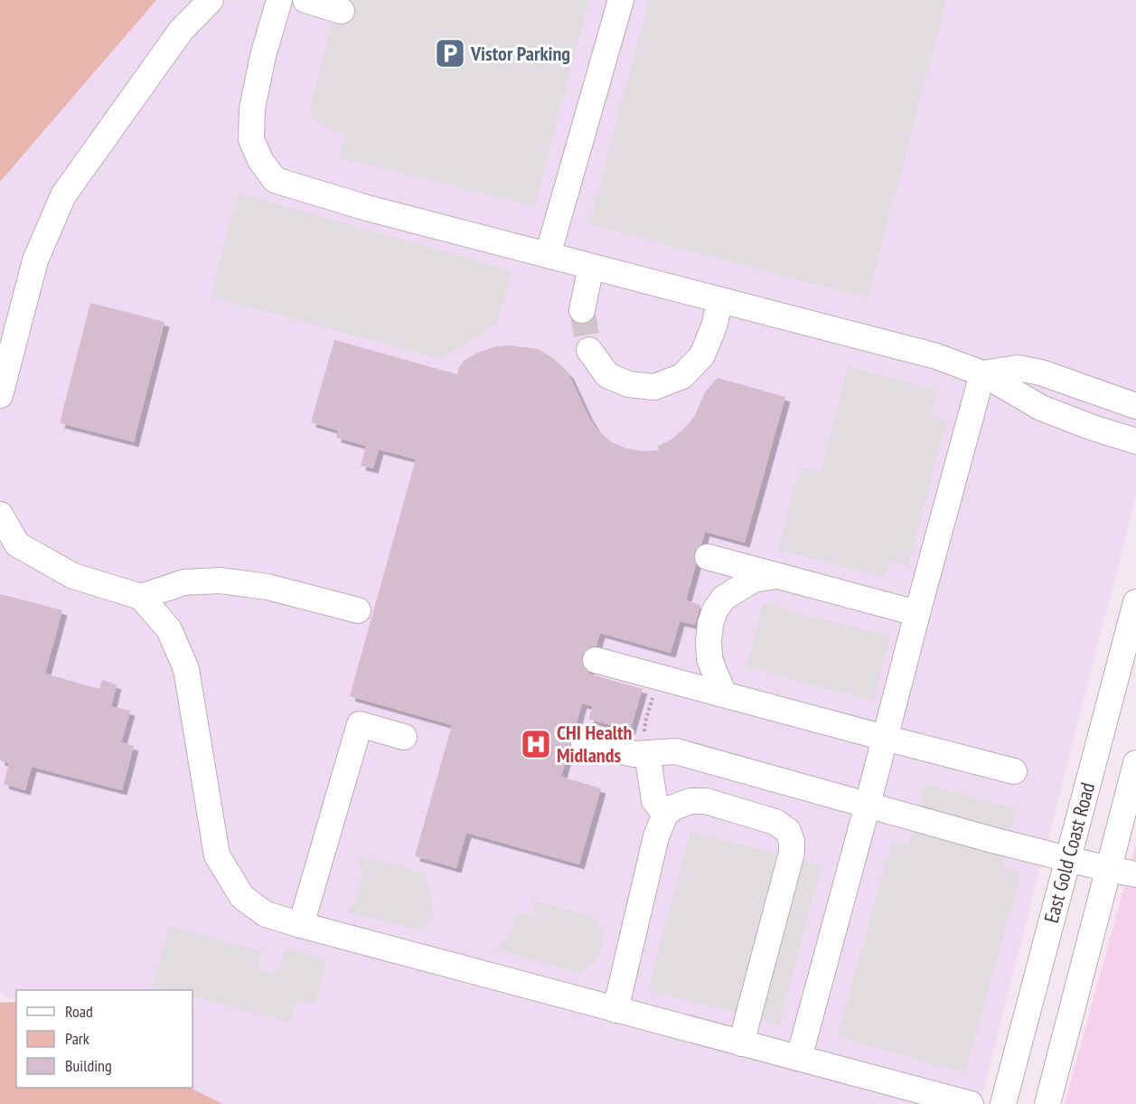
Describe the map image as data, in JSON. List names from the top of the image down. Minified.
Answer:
{"streets":{"street":["East Gold Coast Road"]},"places":{"parking":["Vistor Parking"],"hospital":["CHI Health Midlands"]},"legend":["Road","Park","Building"]}
